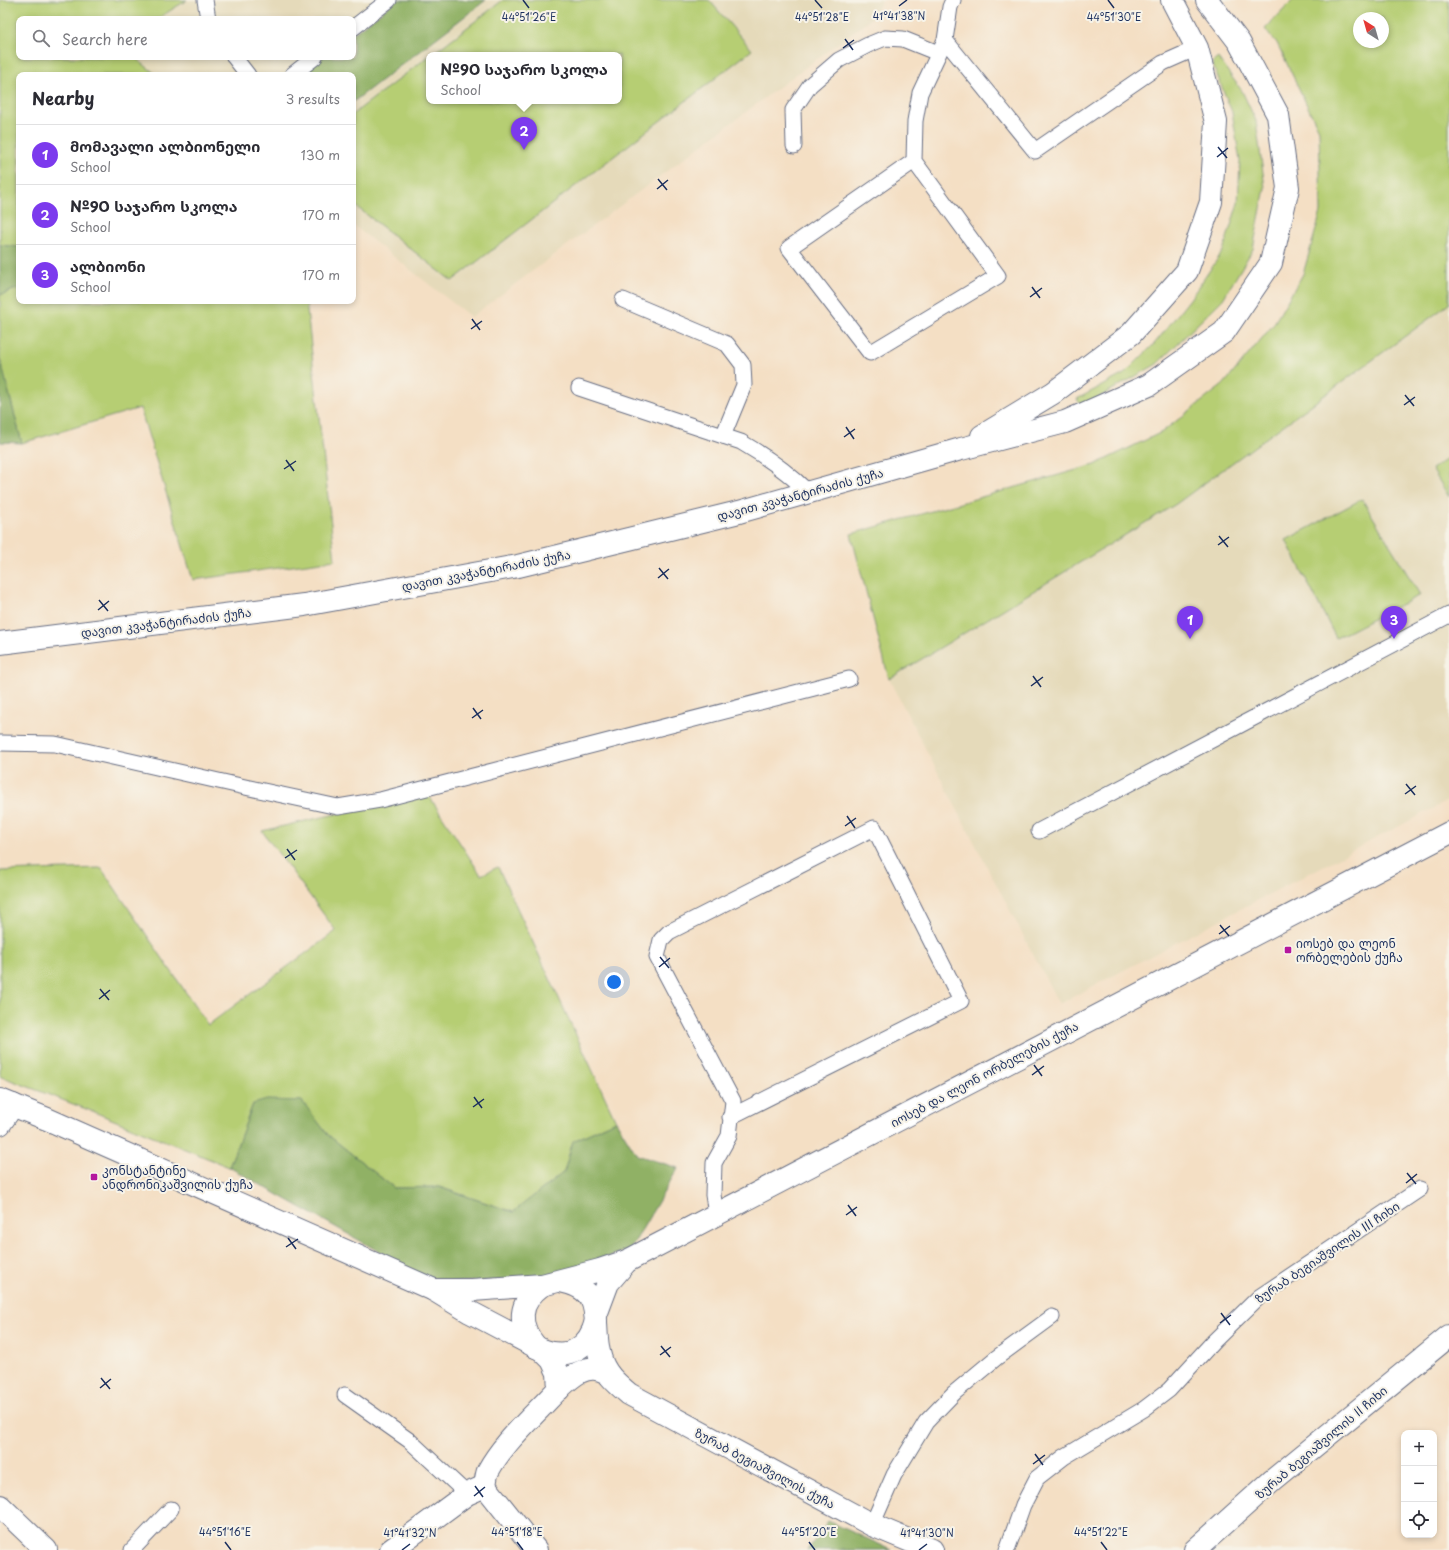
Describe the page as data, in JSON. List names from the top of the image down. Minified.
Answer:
{"streets":{"street":["დავით კვაჭანტირაძის ქუჩა","იოსებ და ლეონ ორბელების ქუჩა","ზურაბ ბეგიაშვილის II ჩიხი","ზურაბ ბეგიაშვილის ქუჩა"],"lane":["ზურაბ ბეგიაშვილის III ჩიხი"]},"places":{"transit":["იოსებ და ლეონ ორბელების ქუჩა","კონსტანტინე ანდრონიკაშვილის ქუჩა"]},"north":"top left","page":{"search":"Search here","popup":["№90 საჯარო სკოლა","School"],"heading":["Nearby","3 results"],"pins":["2","1","3"],"list":[{"mark":"1","name":"მომავალი ალბიონელი","note":"School","value":"130 m"},{"mark":"2","name":"№90 საჯარო სკოლა","note":"School","value":"170 m"},{"mark":"3","name":"ალბიონი","note":"School","value":"170 m"}],"map_buttons":["+","−"]},"coordinates":["41°41'38\"N","44°51'26\"E","44°51'28\"E","44°51'30\"E","44°51'16\"E","44°51'18\"E","44°51'20\"E","44°51'22\"E","41°41'32\"N","41°41'30\"N"]}
